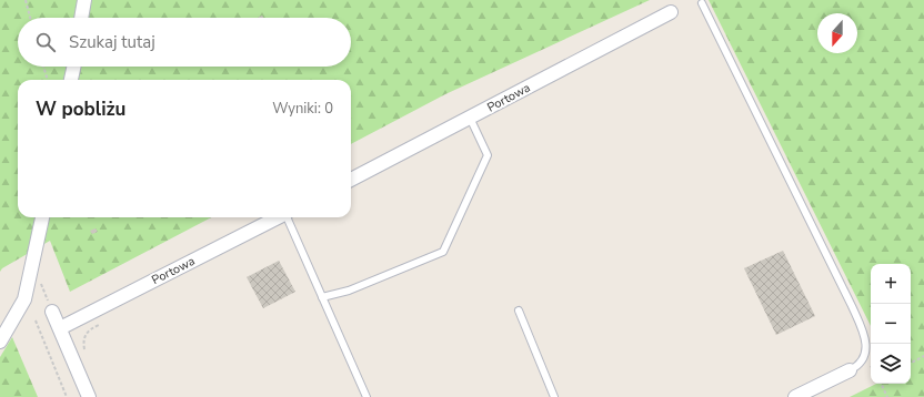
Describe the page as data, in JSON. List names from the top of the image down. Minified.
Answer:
{"streets":{"street":["Portowa"]},"north":"bottom","page":{"search":"Szukaj tutaj","heading":["W pobliżu","Wyniki: 0"],"map_buttons":["+","−"]}}
